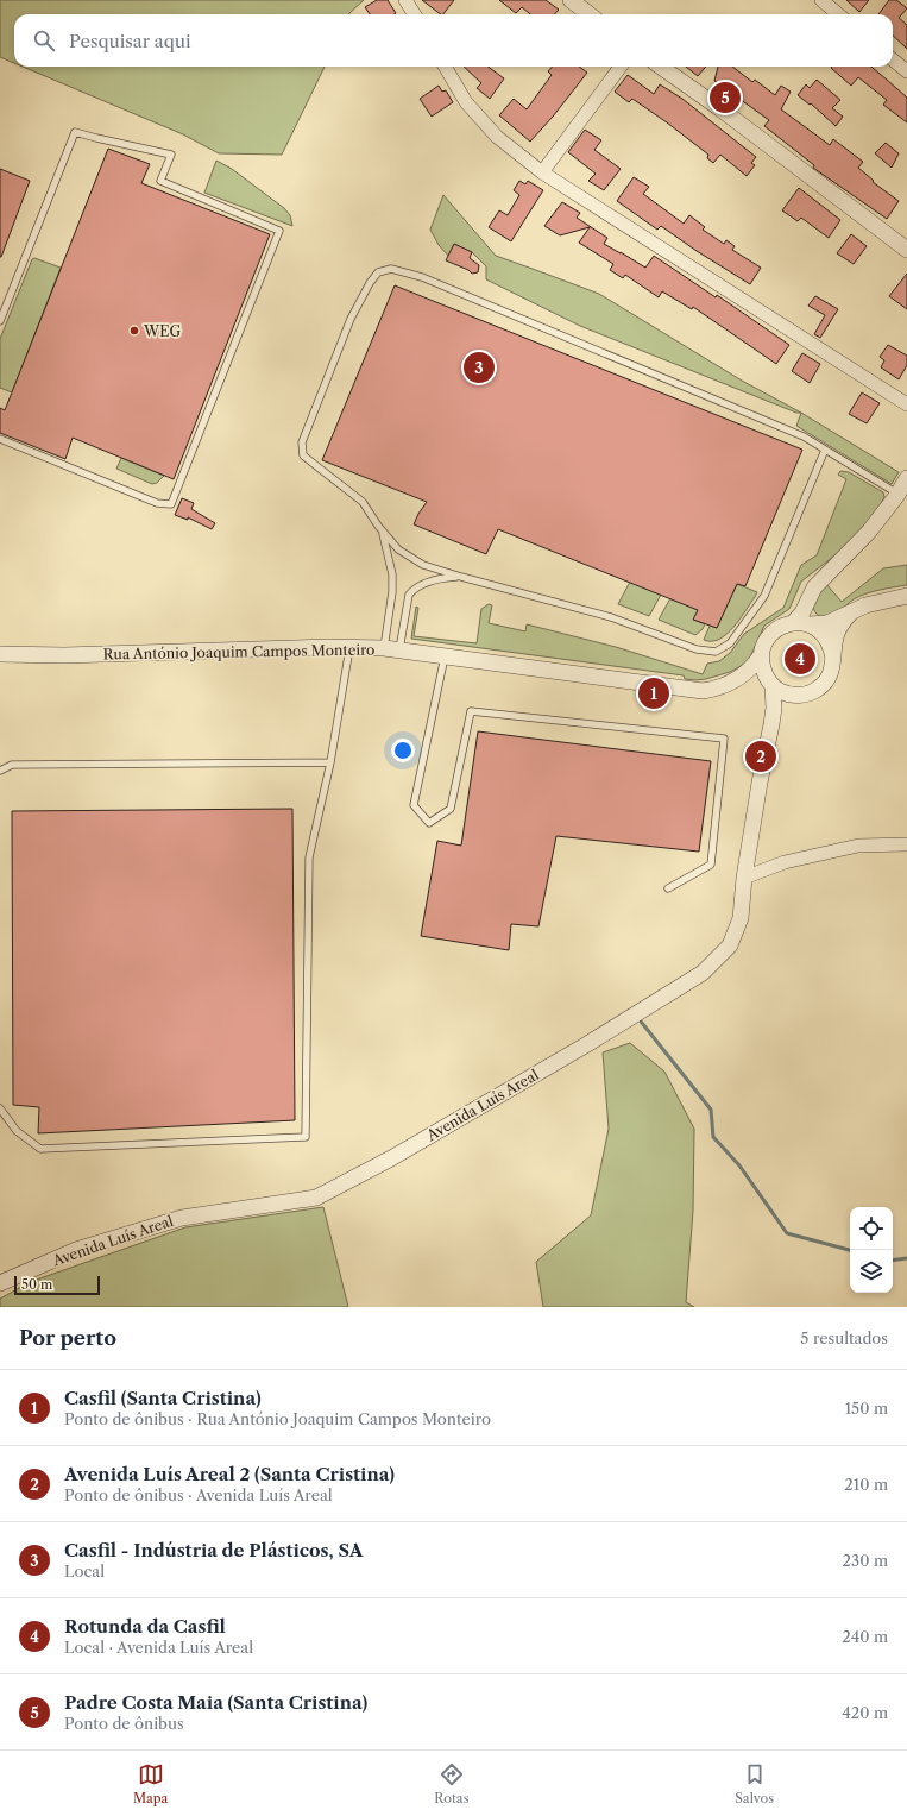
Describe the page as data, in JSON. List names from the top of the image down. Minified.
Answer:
{"streets":{"street":["Rua António Joaquim Campos Monteiro","Avenida Luís Areal"]},"crossings":[["Rua António Joaquim Campos Monteiro","Avenida Luís Areal"]],"places":["WEG"],"scale_bar":"50 m","page":{"search":"Pesquisar aqui","pins":["5","3","4","1","2"],"scale":"50 m","heading":["Por perto","5 resultados"],"list":[{"mark":"1","name":"Casfil (Santa Cristina)","note":"Ponto de ônibus · Rua António Joaquim Campos Monteiro","value":"150 m"},{"mark":"2","name":"Avenida Luís Areal 2 (Santa Cristina)","note":"Ponto de ônibus · Avenida Luís Areal","value":"210 m"},{"mark":"3","name":"Casfil - Indústria de Plásticos, SA","note":"Local","value":"230 m"},{"mark":"4","name":"Rotunda da Casfil","note":"Local · Avenida Luís Areal","value":"240 m"},{"mark":"5","name":"Padre Costa Maia (Santa Cristina)","note":"Ponto de ônibus","value":"420 m"}],"nav":["Mapa","Rotas","Salvos"]}}
